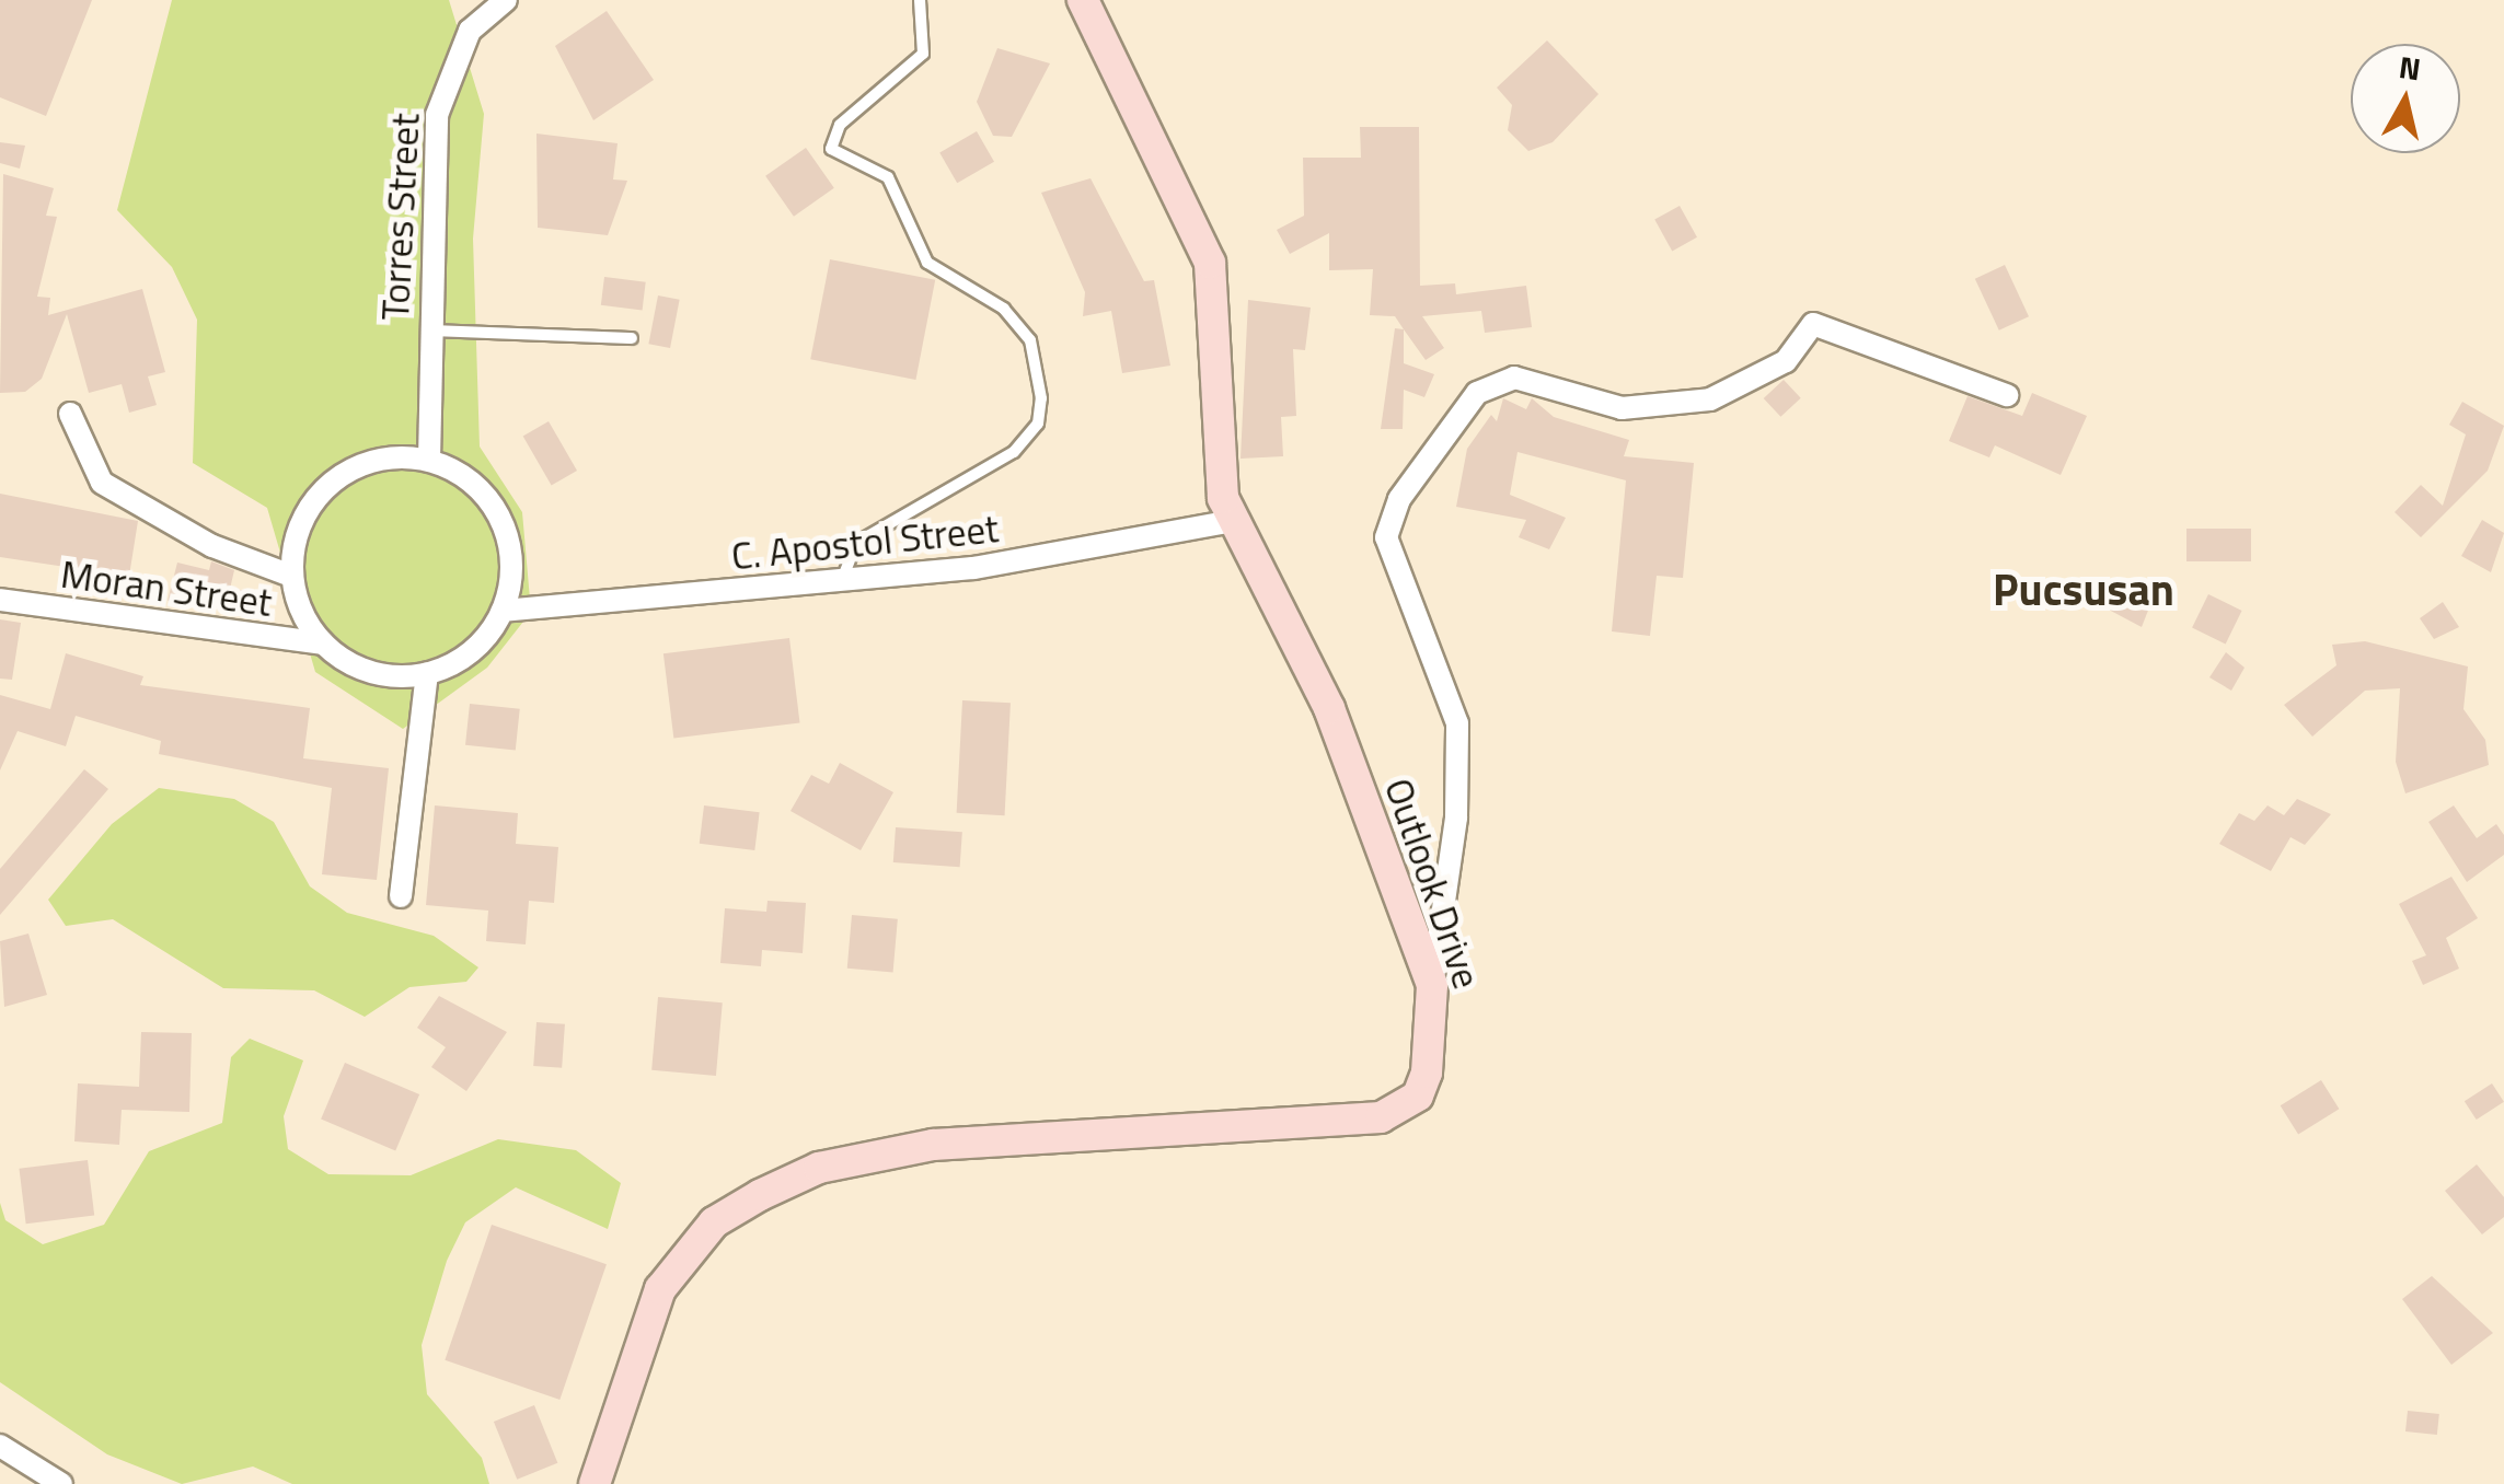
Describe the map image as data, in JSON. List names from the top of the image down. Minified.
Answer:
{"streets":{"street":["Torres Street","C. Apostol Street","Moran Street","Outlook Drive"]},"crossings":[["Torres Street","C. Apostol Street"],["Torres Street","Moran Street"],["C. Apostol Street","Moran Street"],["C. Apostol Street","Outlook Drive"]],"districts":["Pucsusan"],"north":"top"}
